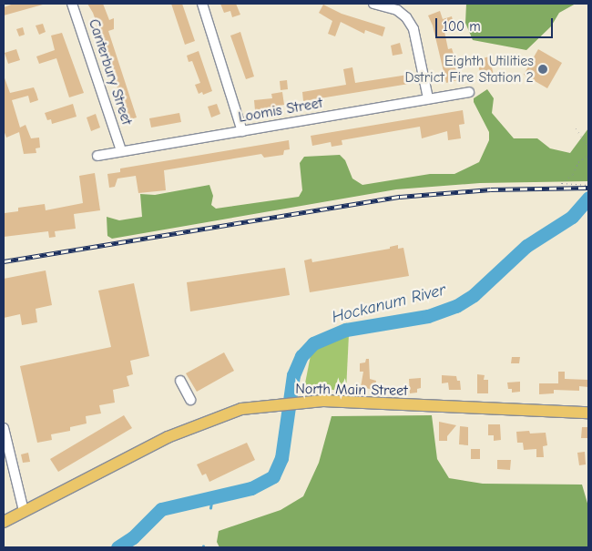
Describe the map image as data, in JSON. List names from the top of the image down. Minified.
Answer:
{"streets":{"main road":["North Main Street"],"street":["Canterbury Street","Loomis Street"]},"crossings":[["Canterbury Street","Loomis Street"]],"water":["Hockanum River"],"places":["Eighth Utilities Dstrict Fire Station 2"],"scale_bar":"100 m"}
